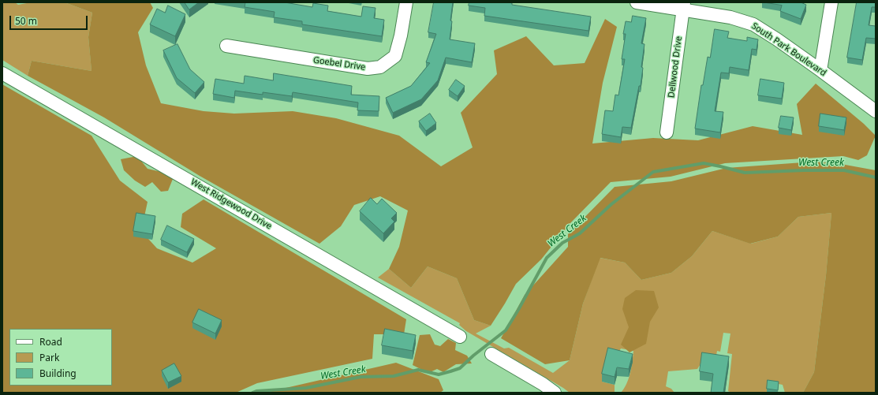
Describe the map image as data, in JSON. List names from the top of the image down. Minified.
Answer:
{"streets":{"street":["South Park Boulevard","Goebel Drive","Dellwood Drive","West Ridgewood Drive"]},"crossings":[["South Park Boulevard","Dellwood Drive"]],"water":["West Creek"],"legend":["Road","Park","Building"],"scale_bar":"50 m"}
